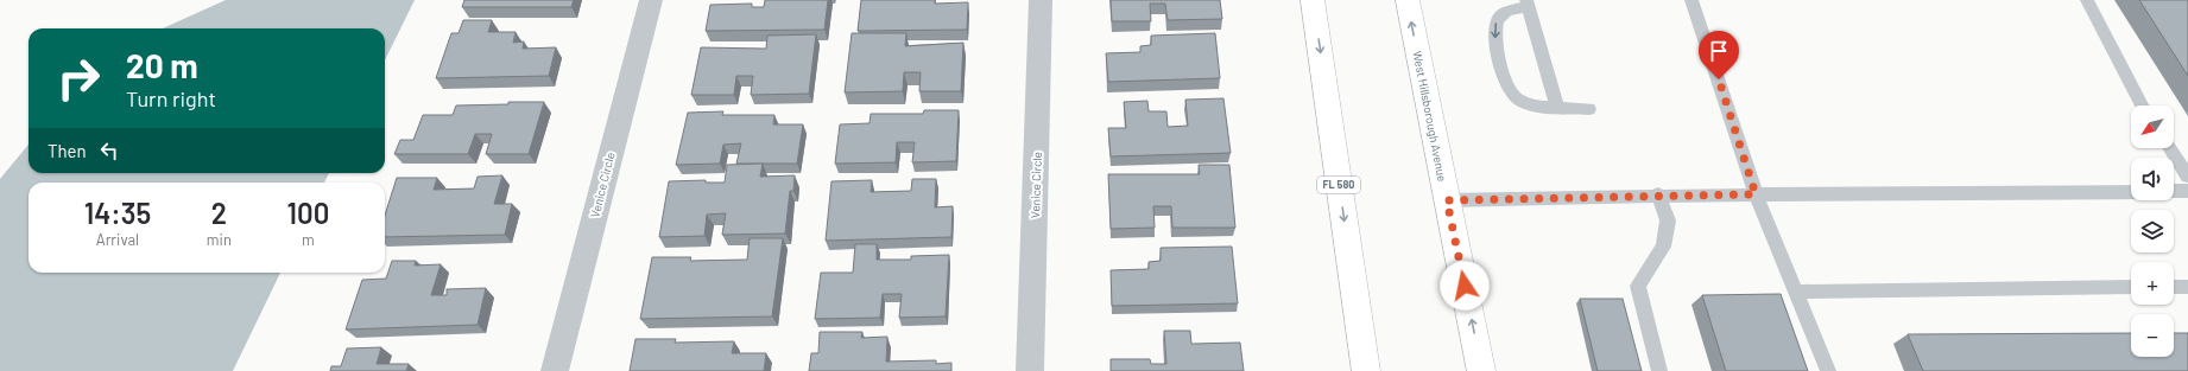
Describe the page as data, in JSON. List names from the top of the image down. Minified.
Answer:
{"streets":{"main road":["West Hillsborough Avenue","FL 580"],"street":["Venice Circle"]},"north":"bottom left","page":{"turn":["20 m","Turn right"],"map_buttons":["+","−"],"then":"Then","eta":["14:35","Arrival","2","min","100","m"]}}
